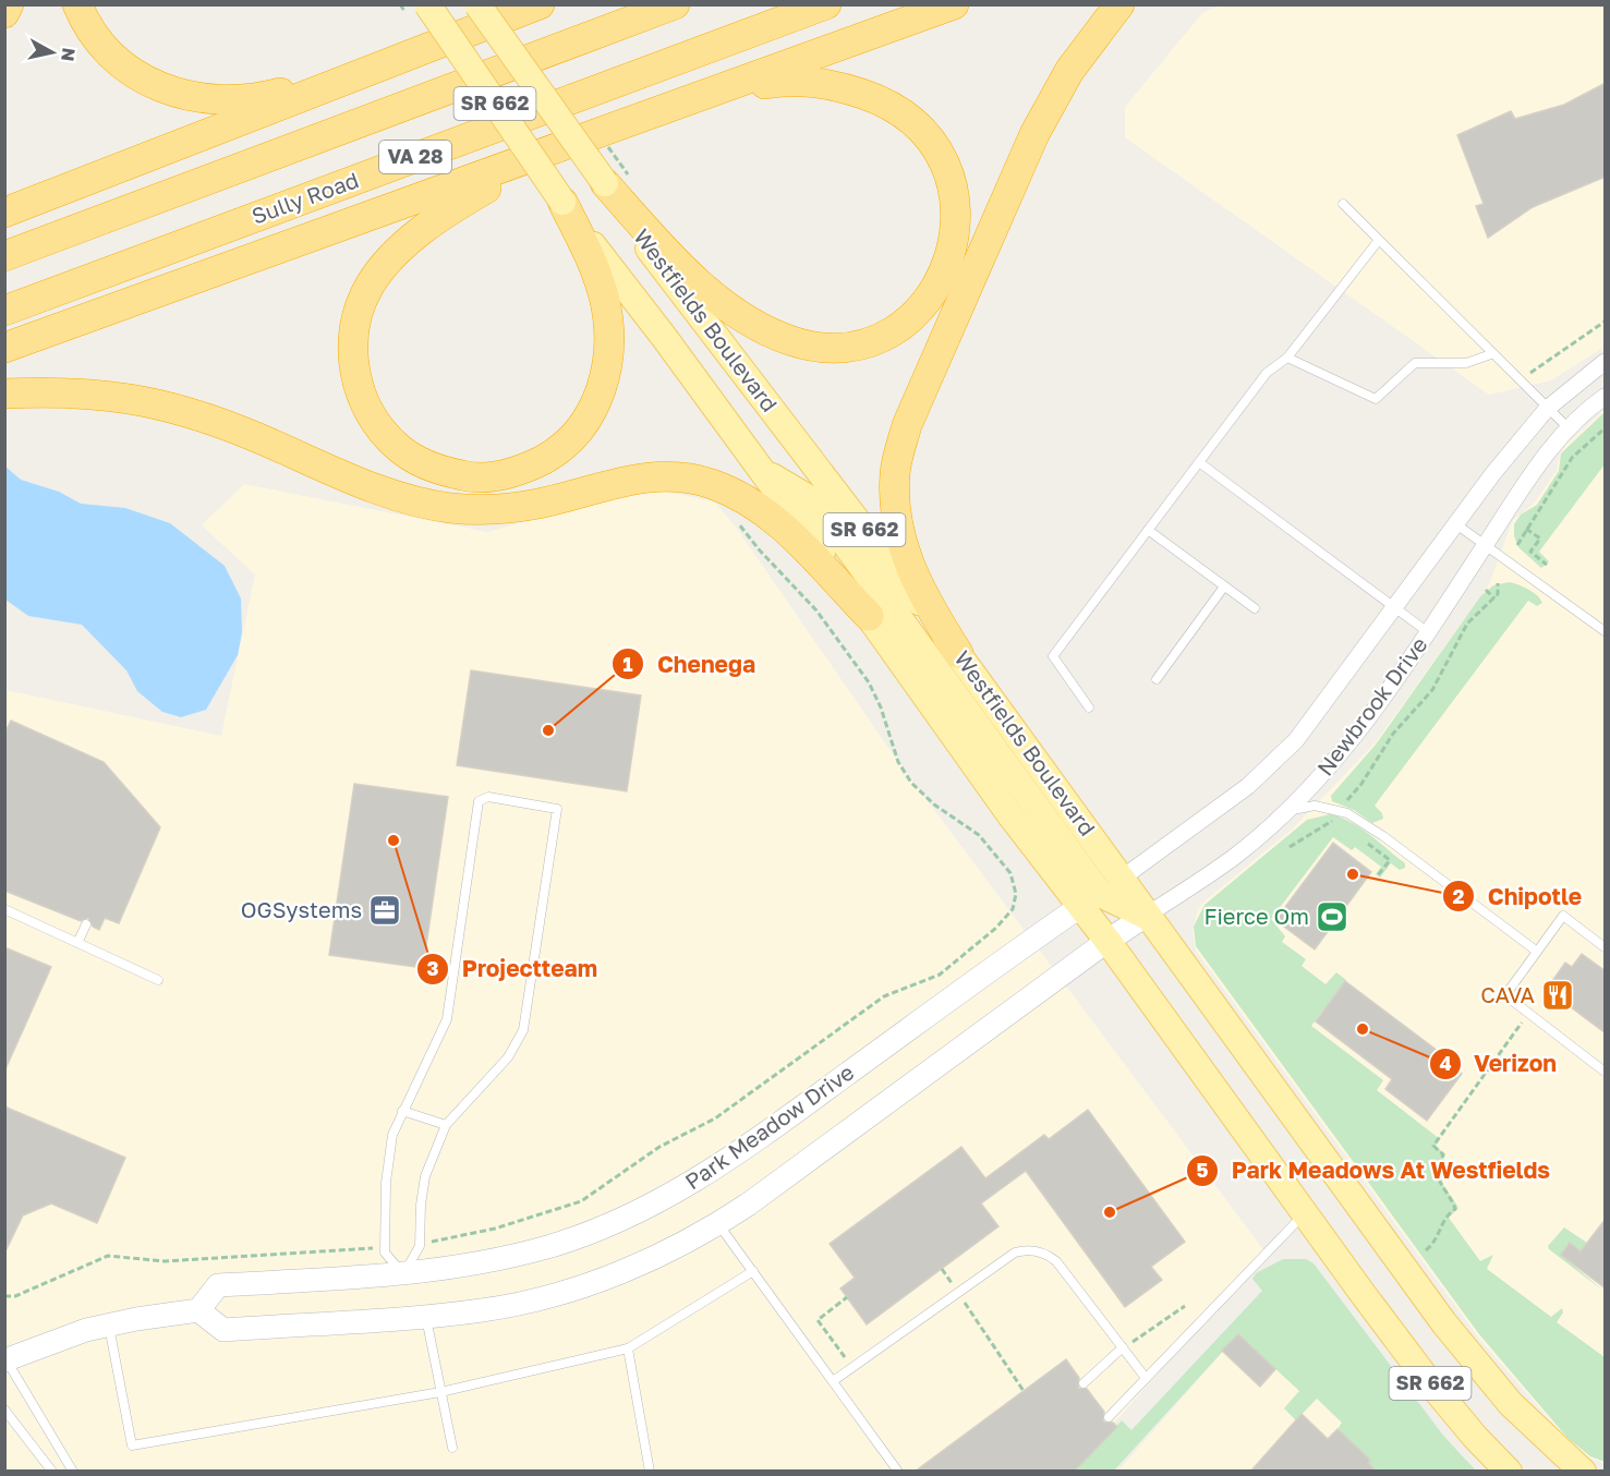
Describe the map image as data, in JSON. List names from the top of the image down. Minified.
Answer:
{"streets":{"highway":["VA 28","Sully Road"],"main road":["SR 662","Westfields Boulevard"],"street":["Newbrook Drive","Park Meadow Drive"]},"crossings":[["Westfields Boulevard","Newbrook Drive"],["Westfields Boulevard","Park Meadow Drive"],["Newbrook Drive","Park Meadow Drive"]],"places":{"other":["Chenega","Projectteam","Chipotle","Verizon","Park Meadows At Westfields"],"office":["OGSystems"],"sports":["Fierce Om"],"restaurant":["CAVA"]},"north":"right"}
